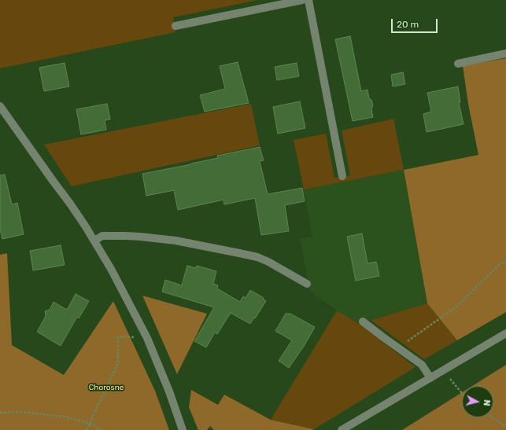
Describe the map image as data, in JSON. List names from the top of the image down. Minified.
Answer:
{"parks":["Chorosne"],"scale_bar":"20 m","north":"right"}
